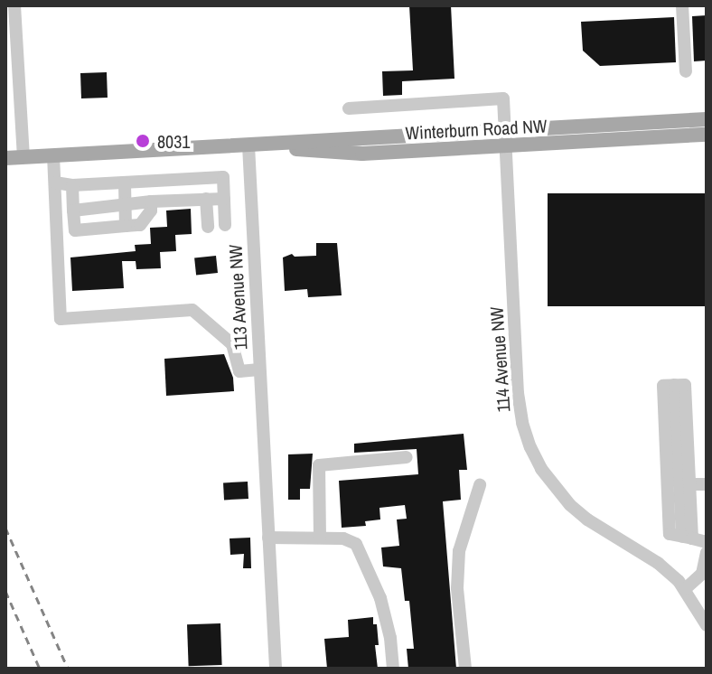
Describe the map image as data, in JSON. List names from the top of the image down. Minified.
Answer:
{"streets":{"main road":["Winterburn Road NW"],"street":["113 Avenue NW","114 Avenue NW"]},"crossings":[["Winterburn Road NW","113 Avenue NW"],["Winterburn Road NW","114 Avenue NW"]],"places":["8031"]}
